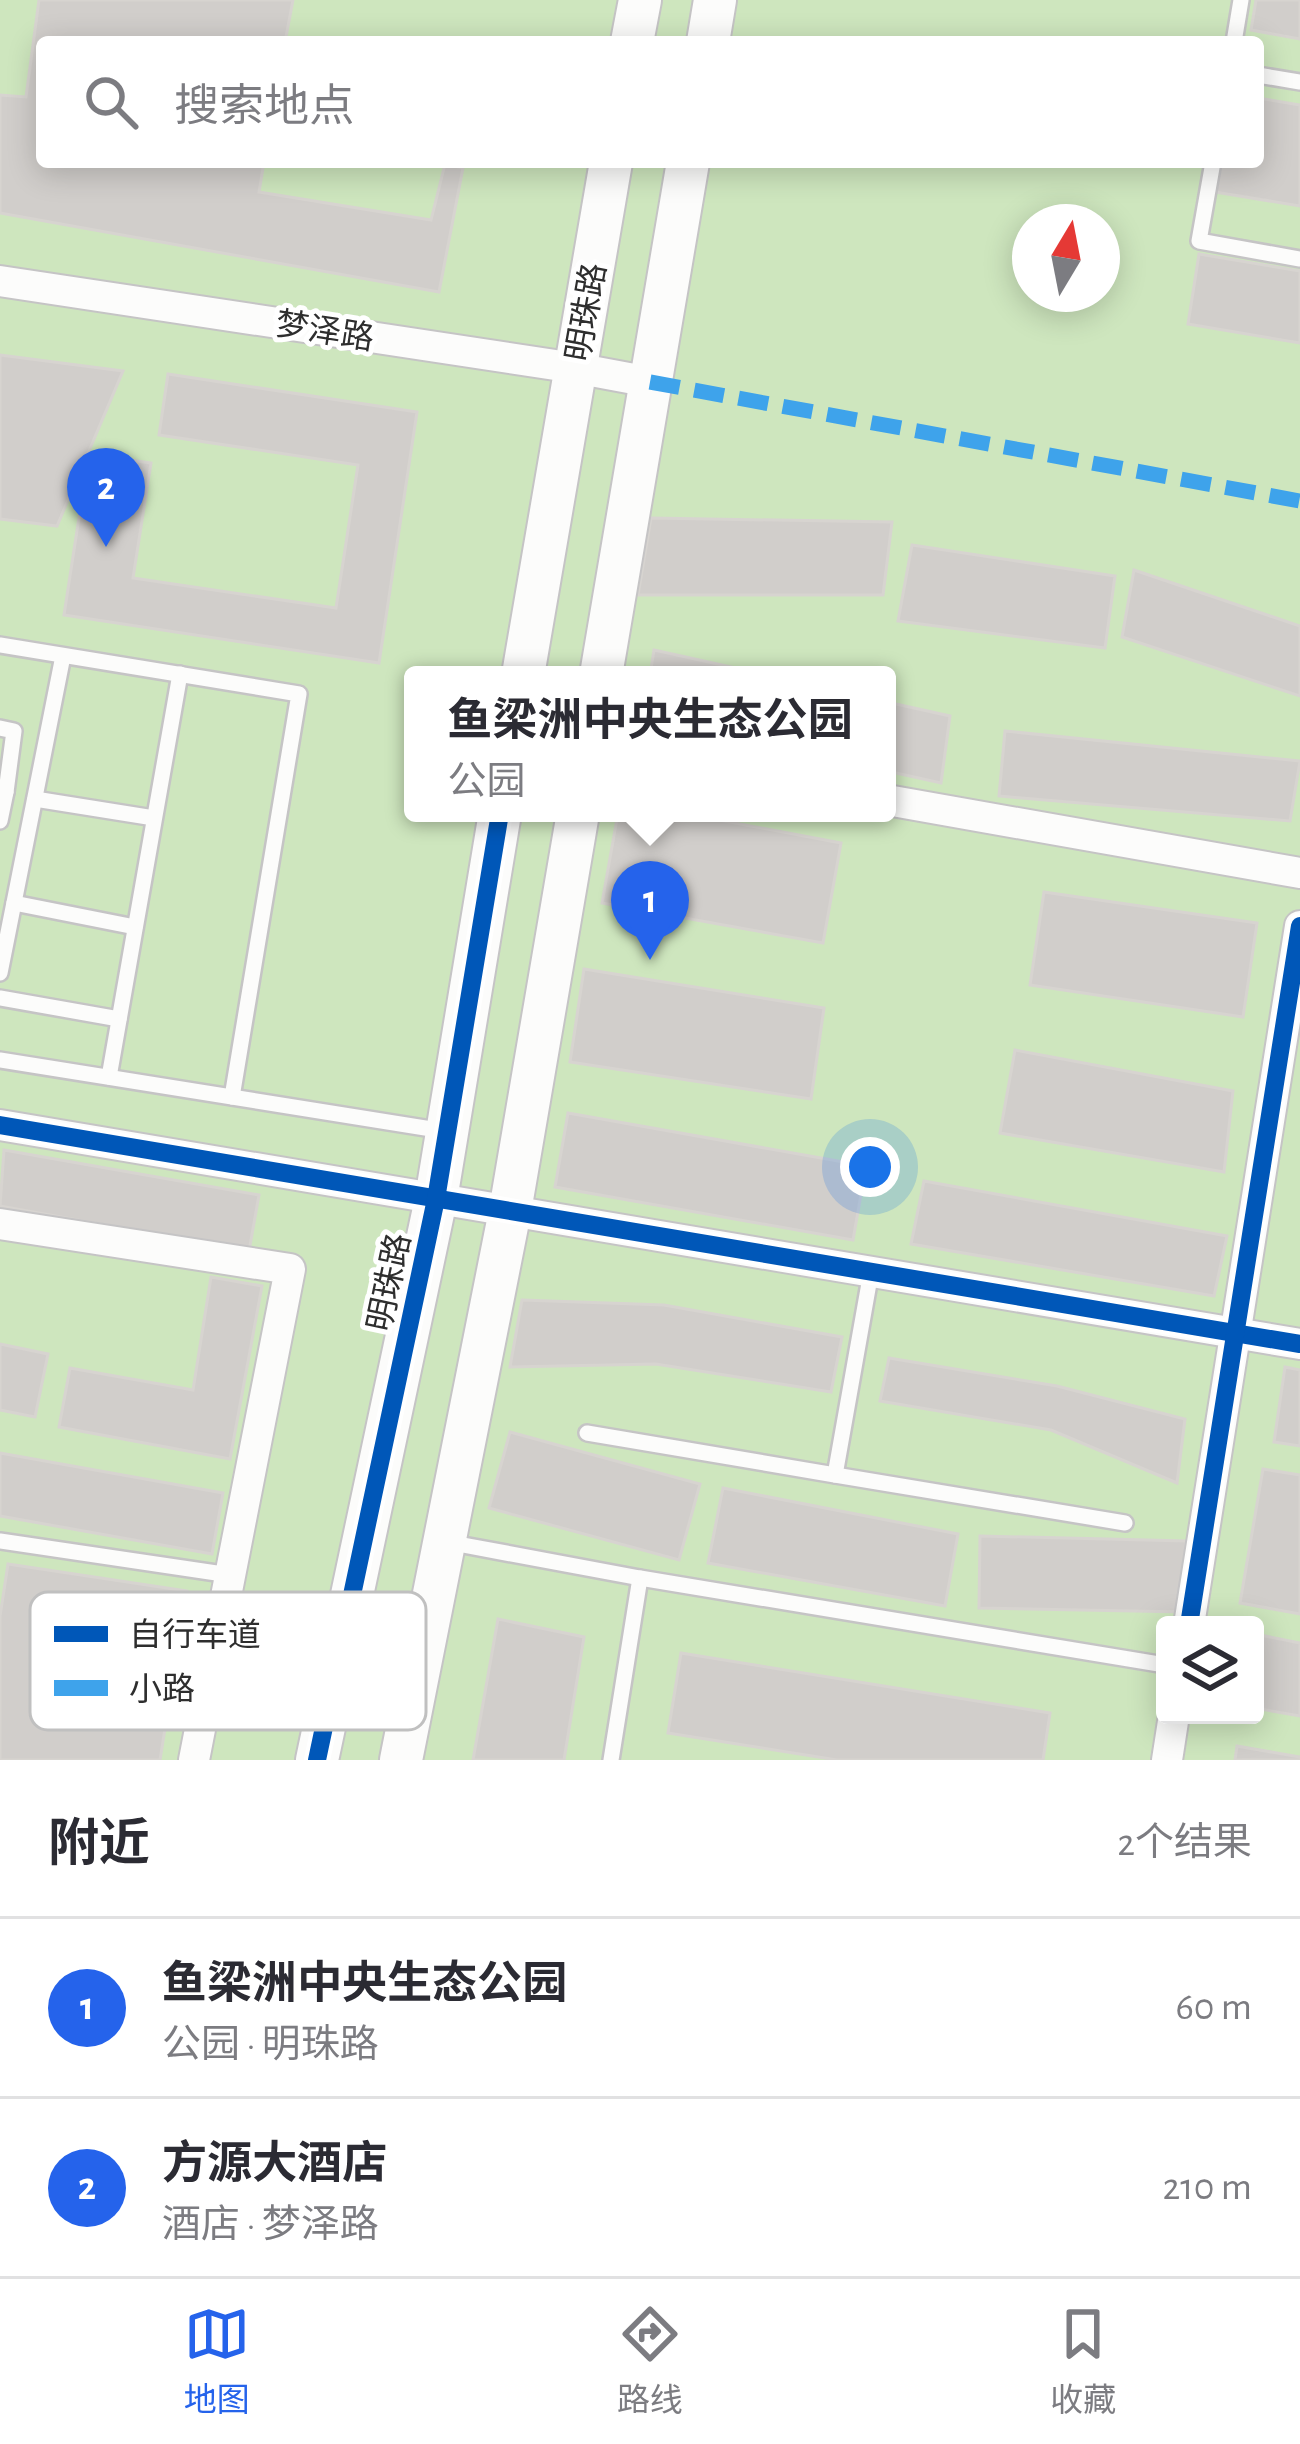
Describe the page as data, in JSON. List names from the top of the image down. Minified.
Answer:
{"streets":{"street":["明珠路","梦泽路"]},"crossings":[["明珠路","梦泽路"]],"legend":["自行车道","小路"],"north":"top","page":{"search":"搜索地点","pins":["2","1"],"popup":["鱼梁洲中央生态公园","公园"],"heading":["附近","2个结果"],"list":[{"mark":"1","name":"鱼梁洲中央生态公园","note":"公园 · 明珠路","value":"60 m"},{"mark":"2","name":"方源大酒店","note":"酒店 · 梦泽路","value":"210 m"}],"nav":["地图","路线","收藏"]}}
